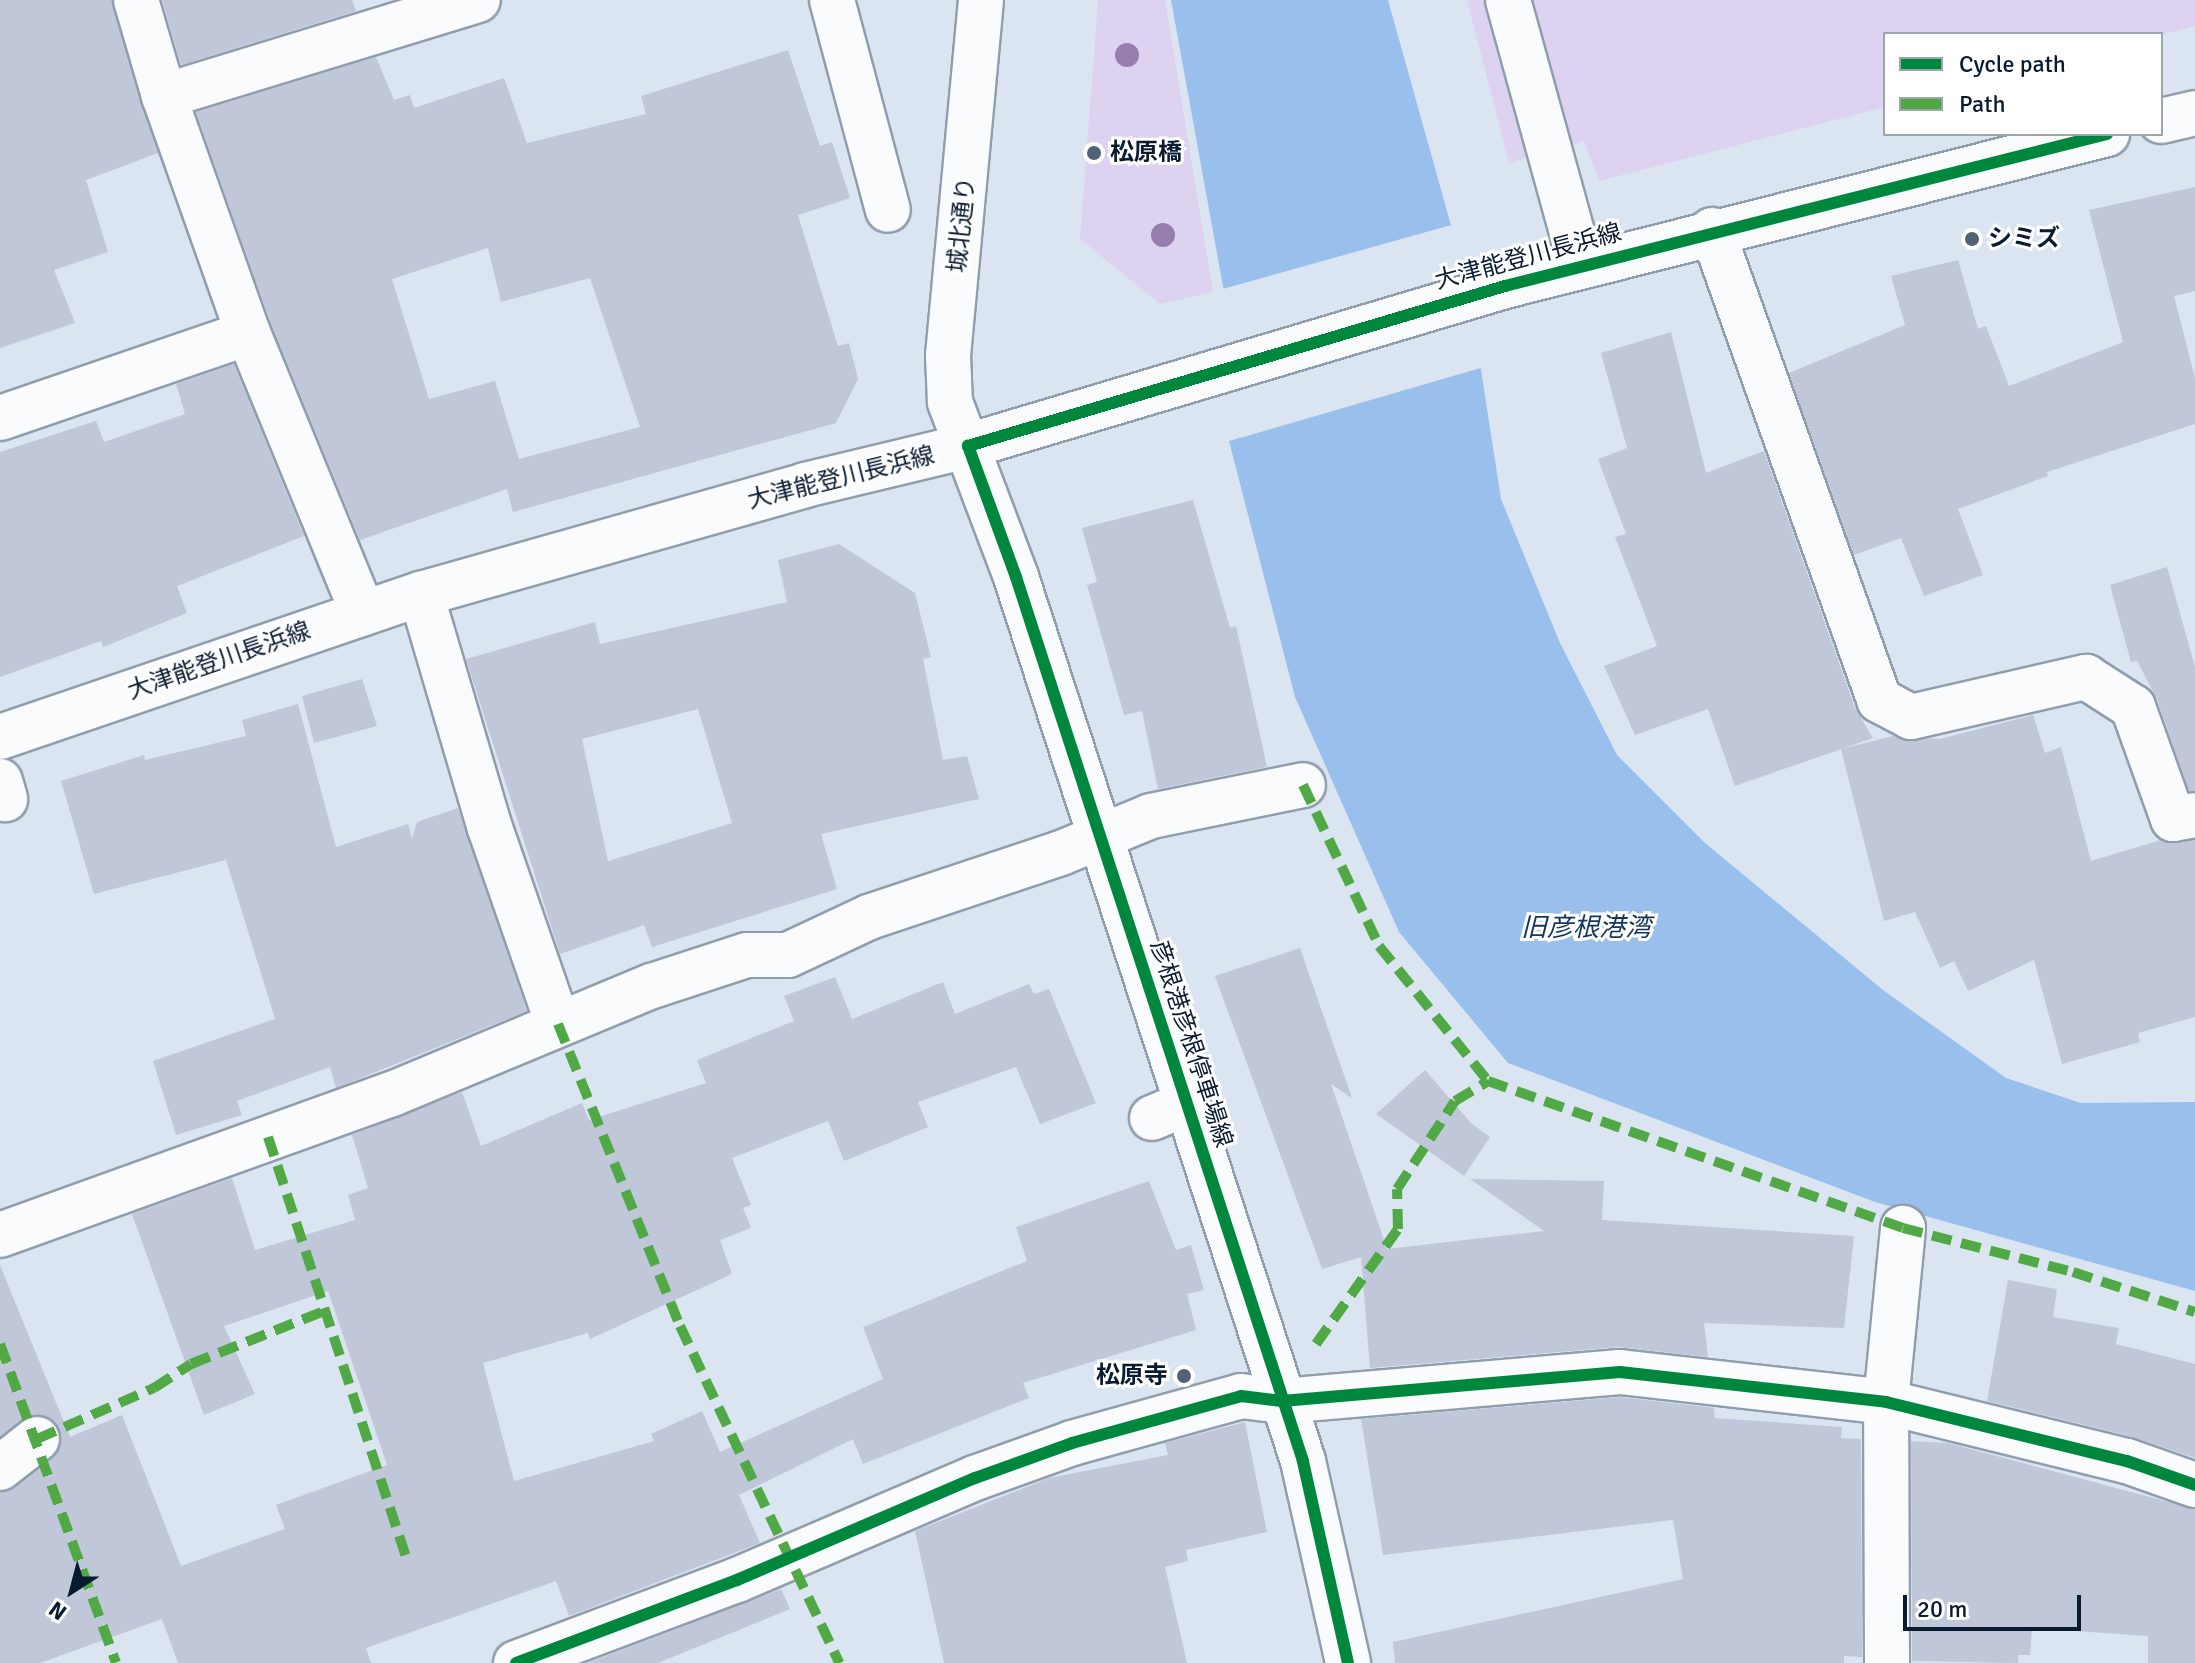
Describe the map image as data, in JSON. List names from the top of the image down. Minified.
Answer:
{"streets":{"street":["城北通り","大津能登川長浜線","彦根港彦根停車場線"]},"crossings":[["城北通り","大津能登川長浜線"],["城北通り","彦根港彦根停車場線"],["大津能登川長浜線","彦根港彦根停車場線"]],"water":["旧彦根港湾"],"places":["松原橋","シミズ","松原寺"],"legend":["Cycle path","Path"],"scale_bar":"20 m","north":"bottom left"}
